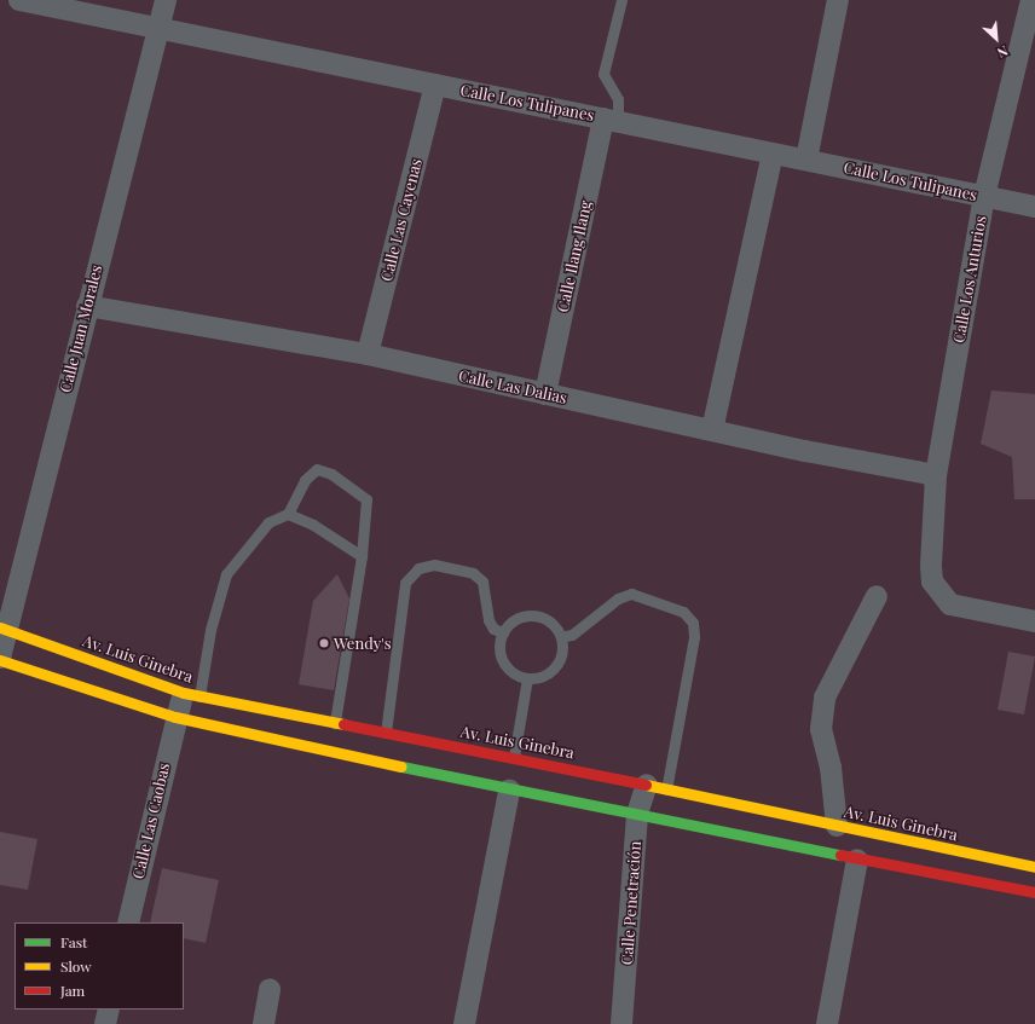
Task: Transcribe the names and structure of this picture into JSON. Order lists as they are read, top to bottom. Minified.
{"streets":{"street":["Calle Los Tulipanes","Calle Las Cayenas","Calle Ilang Ilang","Calle Los Anturios","Calle Juan Morales","Calle Las Dalias","Av. Luis Ginebra","Calle Las Caobas","Calle Penetración"]},"crossings":[["Calle Los Tulipanes","Calle Las Cayenas"],["Calle Los Tulipanes","Calle Ilang Ilang"],["Calle Los Tulipanes","Calle Los Anturios"],["Calle Los Tulipanes","Calle Juan Morales"],["Calle Las Cayenas","Calle Las Dalias"],["Calle Ilang Ilang","Calle Las Dalias"],["Calle Los Anturios","Calle Las Dalias"],["Calle Juan Morales","Calle Las Dalias"],["Calle Juan Morales","Av. Luis Ginebra"],["Av. Luis Ginebra","Calle Las Caobas"],["Av. Luis Ginebra","Calle Penetración"]],"places":["Wendy's"],"legend":["Fast","Slow","Jam"],"north":"bottom right"}
